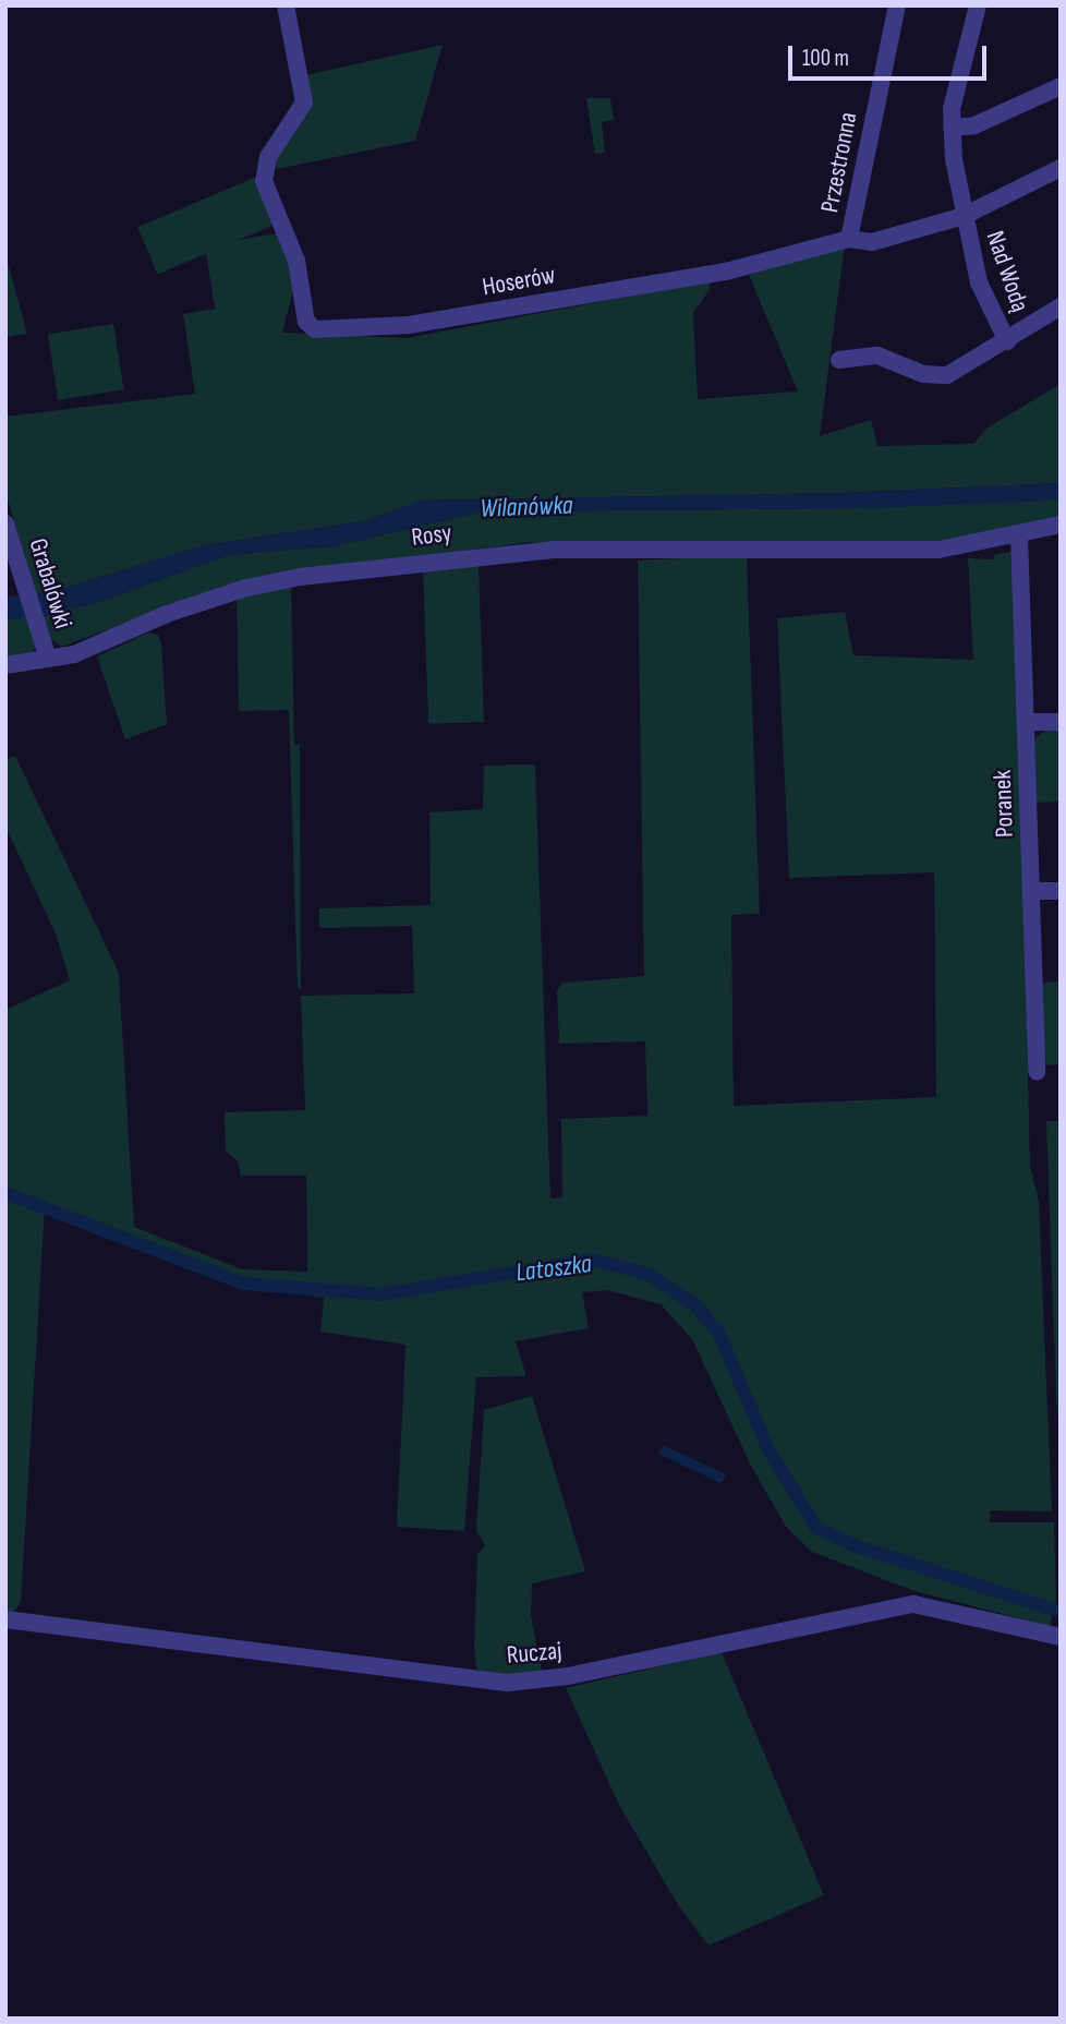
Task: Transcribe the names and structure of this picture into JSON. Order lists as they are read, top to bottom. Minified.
{"streets":{"street":["Przestronna","Nad Wodą","Hoserów","Rosy","Grabalówki","Poranek","Ruczaj"]},"crossings":[["Przestronna","Hoserów"],["Nad Wodą","Hoserów"],["Rosy","Grabalówki"],["Rosy","Poranek"]],"water":["Wilanówka","Latoszka"],"scale_bar":"100 m"}
